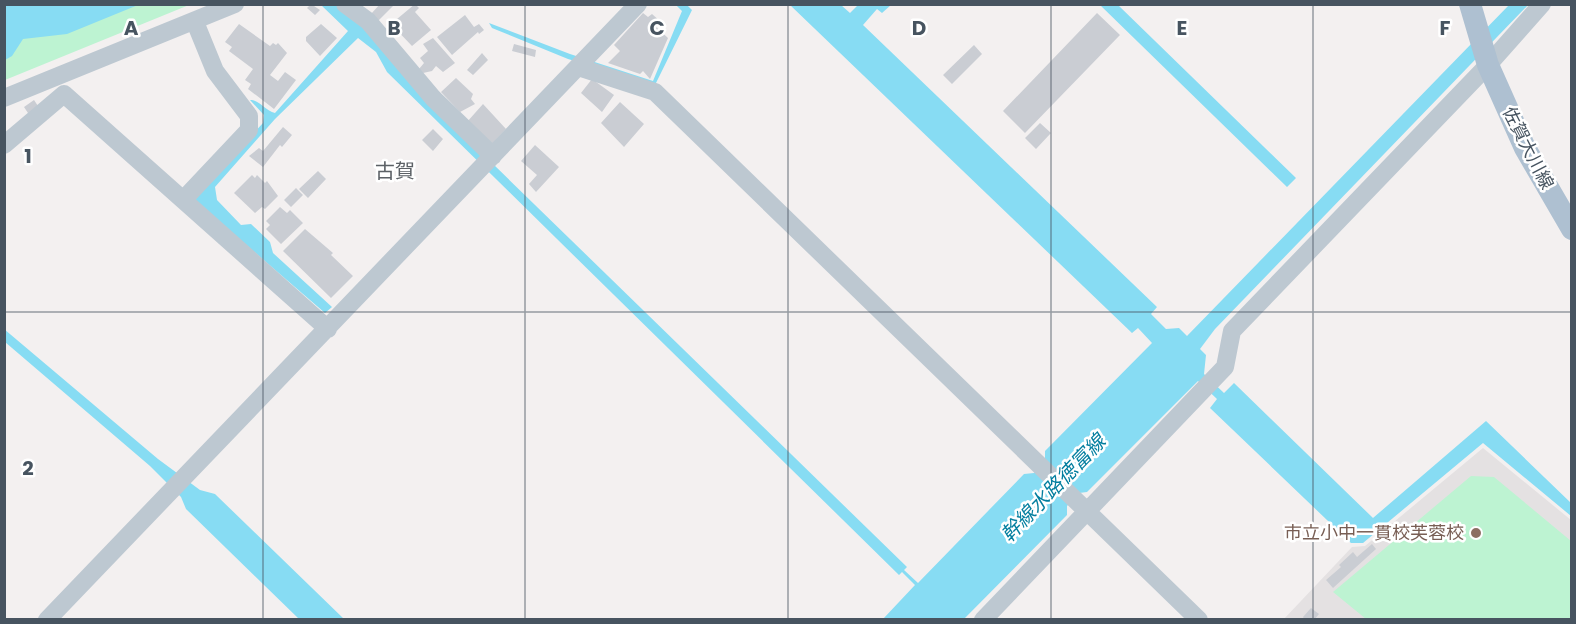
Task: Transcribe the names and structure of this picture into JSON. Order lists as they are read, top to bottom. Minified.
{"streets":{"main road":["佐賀大川線"]},"districts":["古賀"],"water":["幹線水路徳富線"],"places":["市立小中一貫校芙蓉校"],"grid":{"columns":["A","B","C","D","E","F"],"rows":["1","2"]}}
